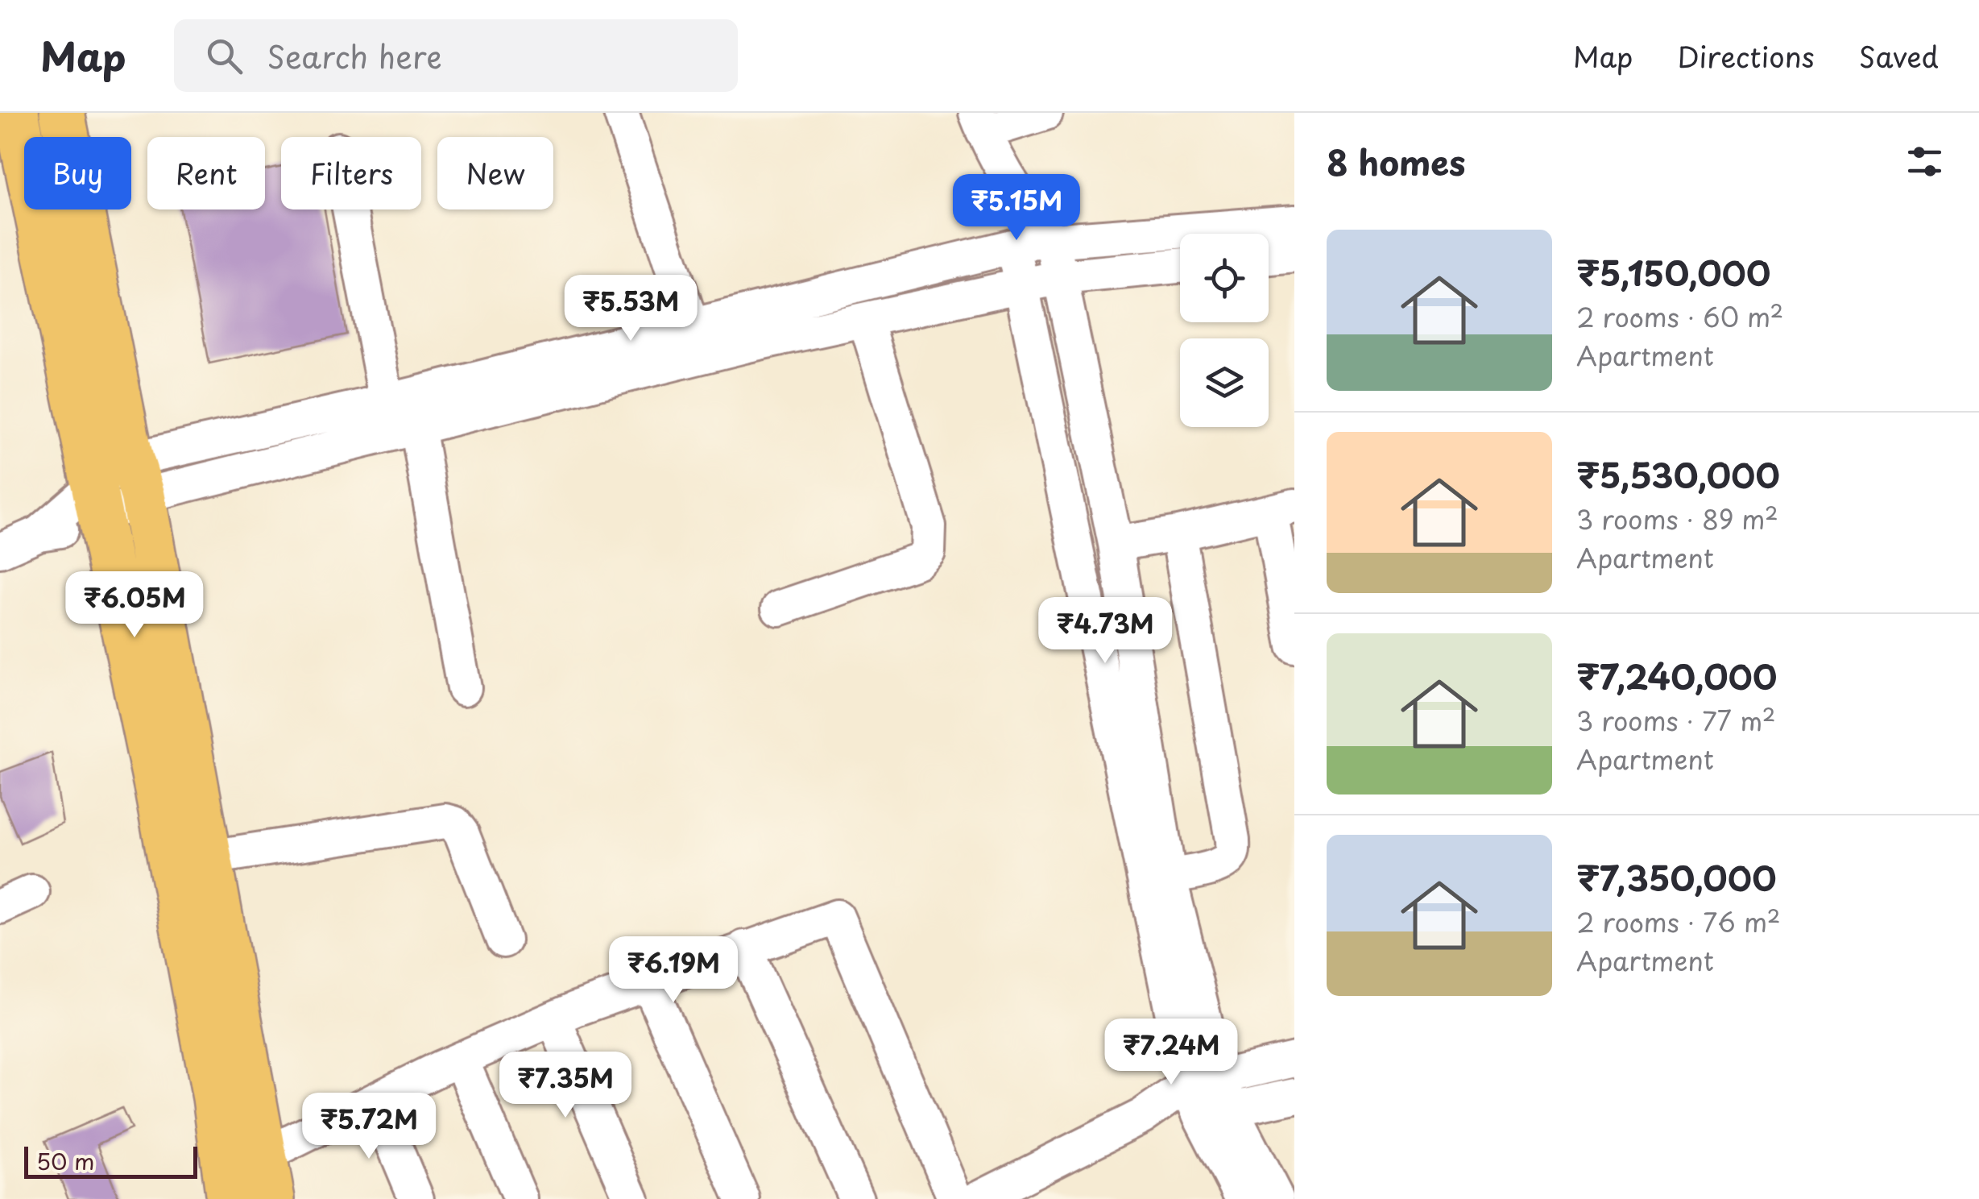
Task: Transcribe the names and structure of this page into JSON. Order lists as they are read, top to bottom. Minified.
{"scale_bar":"50 m","page":{"header":"Map","search":"Search here","nav":["Map","Directions","Saved"],"heading":"8 homes","chip":["Buy","Rent","Filters","New"],"price":["₹5.15M","₹5.53M","₹6.05M","₹4.73M","₹6.19M","₹7.24M","₹7.35M","₹5.72M"],"list":[{"name":"₹5,150,000","note":"2 rooms · 60 m² · Apartment"},{"name":"₹5,530,000","note":"3 rooms · 89 m² · Apartment"},{"name":"₹7,240,000","note":"3 rooms · 77 m² · Apartment"},{"name":"₹7,350,000","note":"2 rooms · 76 m² · Apartment"}],"scale":"50 m"}}
